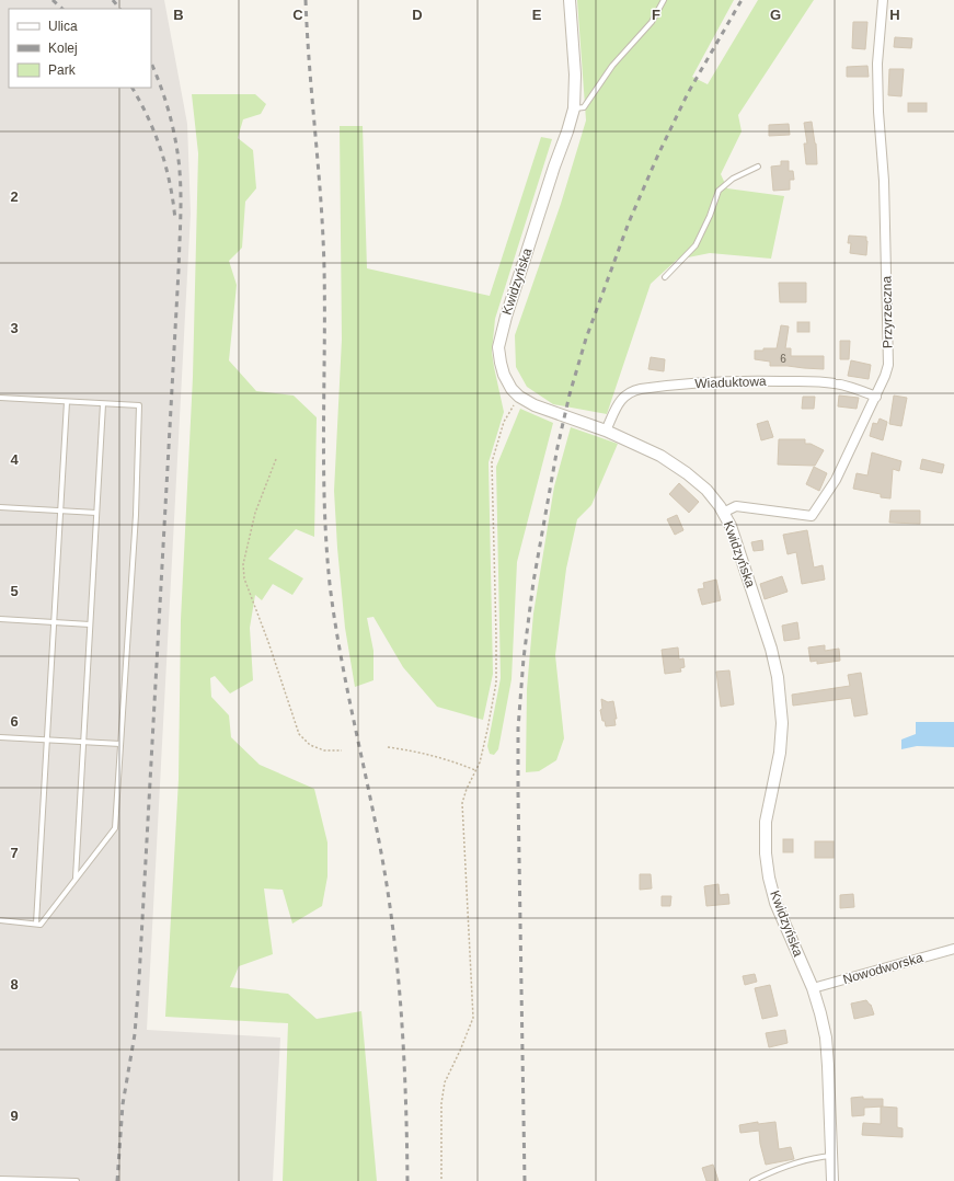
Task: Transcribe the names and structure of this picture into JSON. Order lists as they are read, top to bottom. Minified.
{"streets":{"street":["Kwidzyńska","Przyrzeczna","Wiaduktowa","Nowodworska"]},"crossings":[["Kwidzyńska","Przyrzeczna"],["Kwidzyńska","Wiaduktowa"],["Kwidzyńska","Nowodworska"],["Przyrzeczna","Wiaduktowa"]],"house_numbers":["6"],"legend":["Ulica","Kolej","Park"],"grid":{"columns":["B","C","D","E","F","G","H"],"rows":["2","3","4","5","6","7","8","9"]}}
